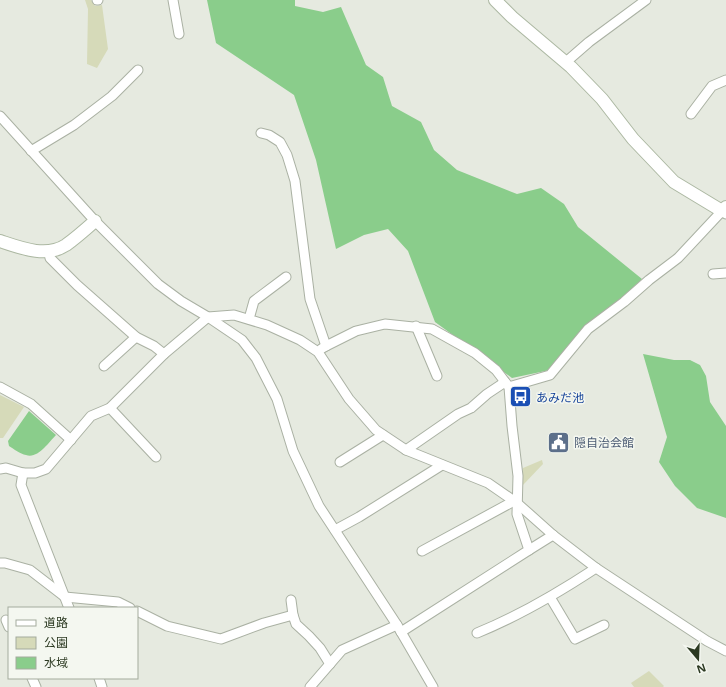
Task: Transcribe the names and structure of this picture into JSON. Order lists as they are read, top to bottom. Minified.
{"places":{"bus stop":["あみだ池"],"public building":["隠自治会館"]},"legend":["道路","公園","水域"],"north":"bottom"}
